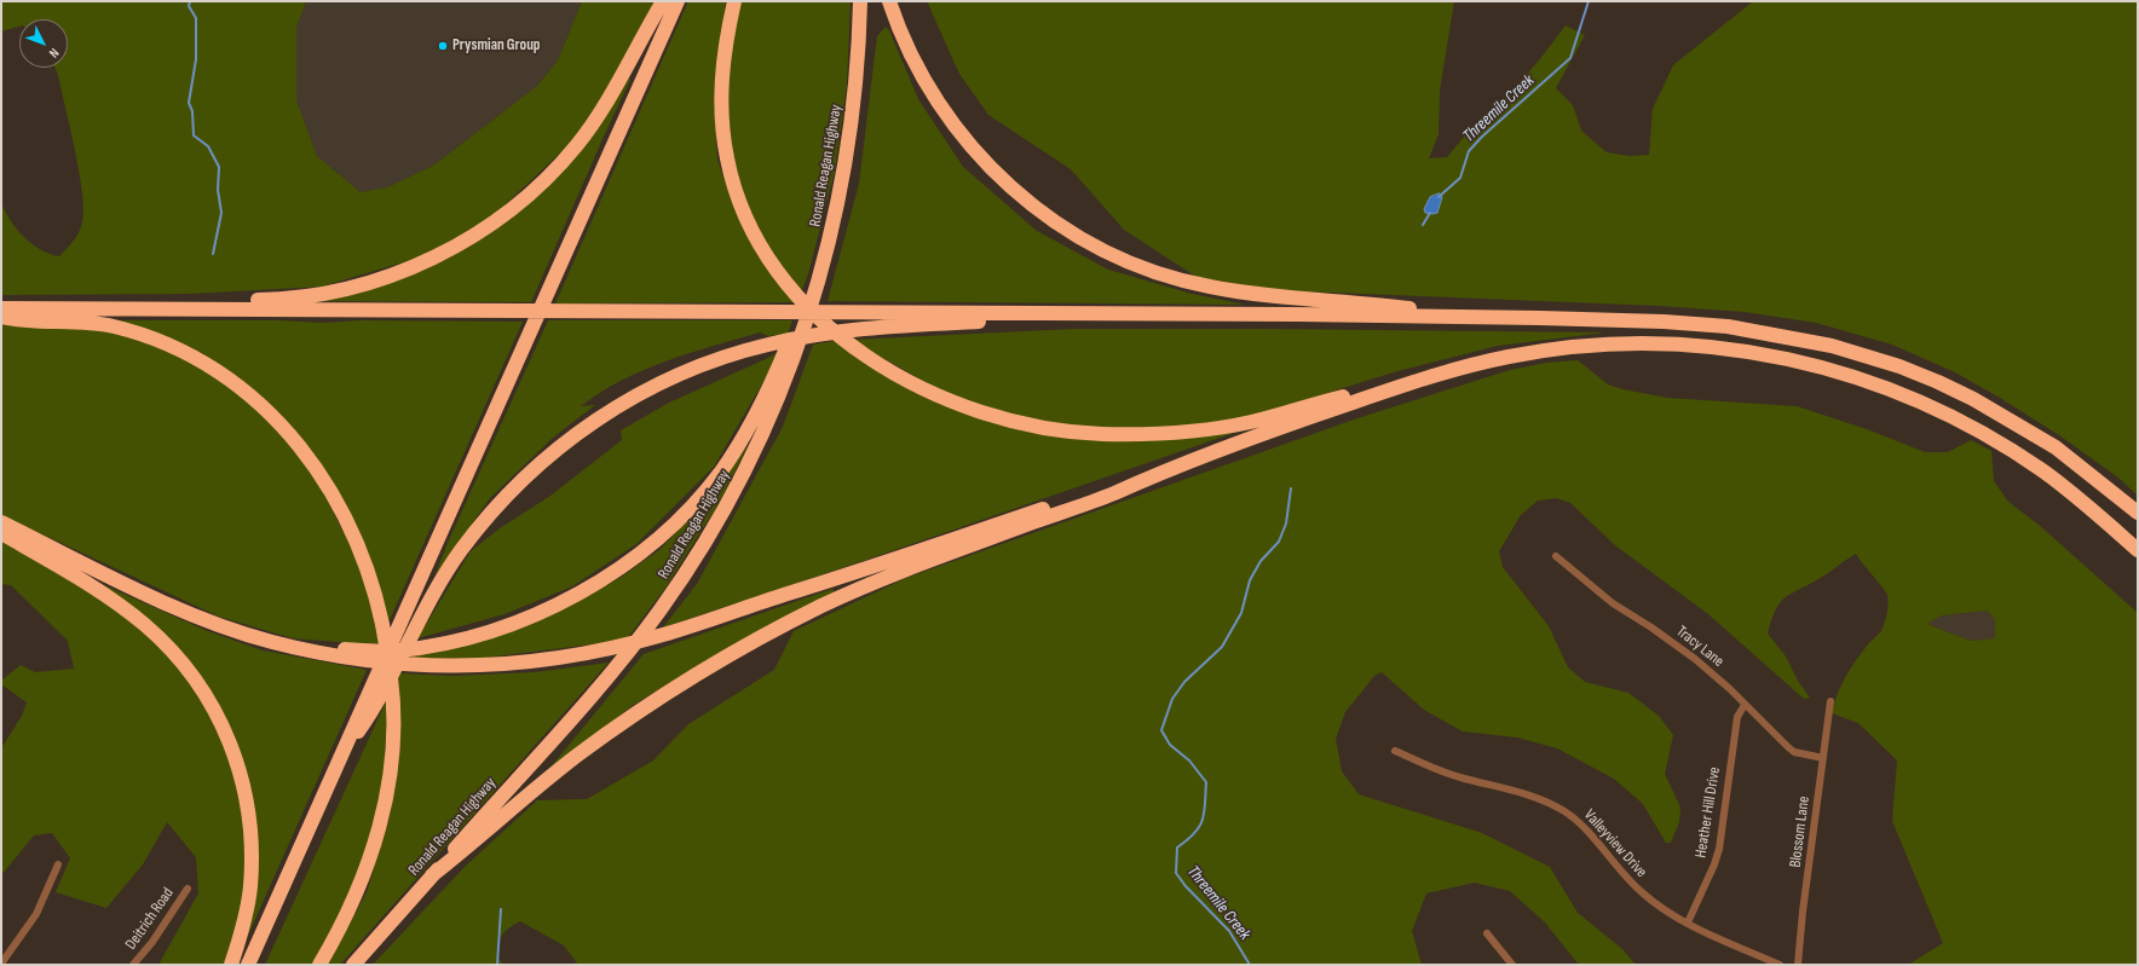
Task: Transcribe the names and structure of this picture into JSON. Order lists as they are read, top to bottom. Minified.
{"streets":{"highway":["Ronald Reagan Highway"],"street":["Tracy Lane","Heather Hill Drive","Blossom Lane","Valleyview Drive","Deitrich Road"]},"crossings":[["Tracy Lane","Heather Hill Drive"],["Tracy Lane","Blossom Lane"],["Heather Hill Drive","Valleyview Drive"]],"water":["Threemile Creek"],"places":["Prysmian Group"],"north":"bottom right"}
